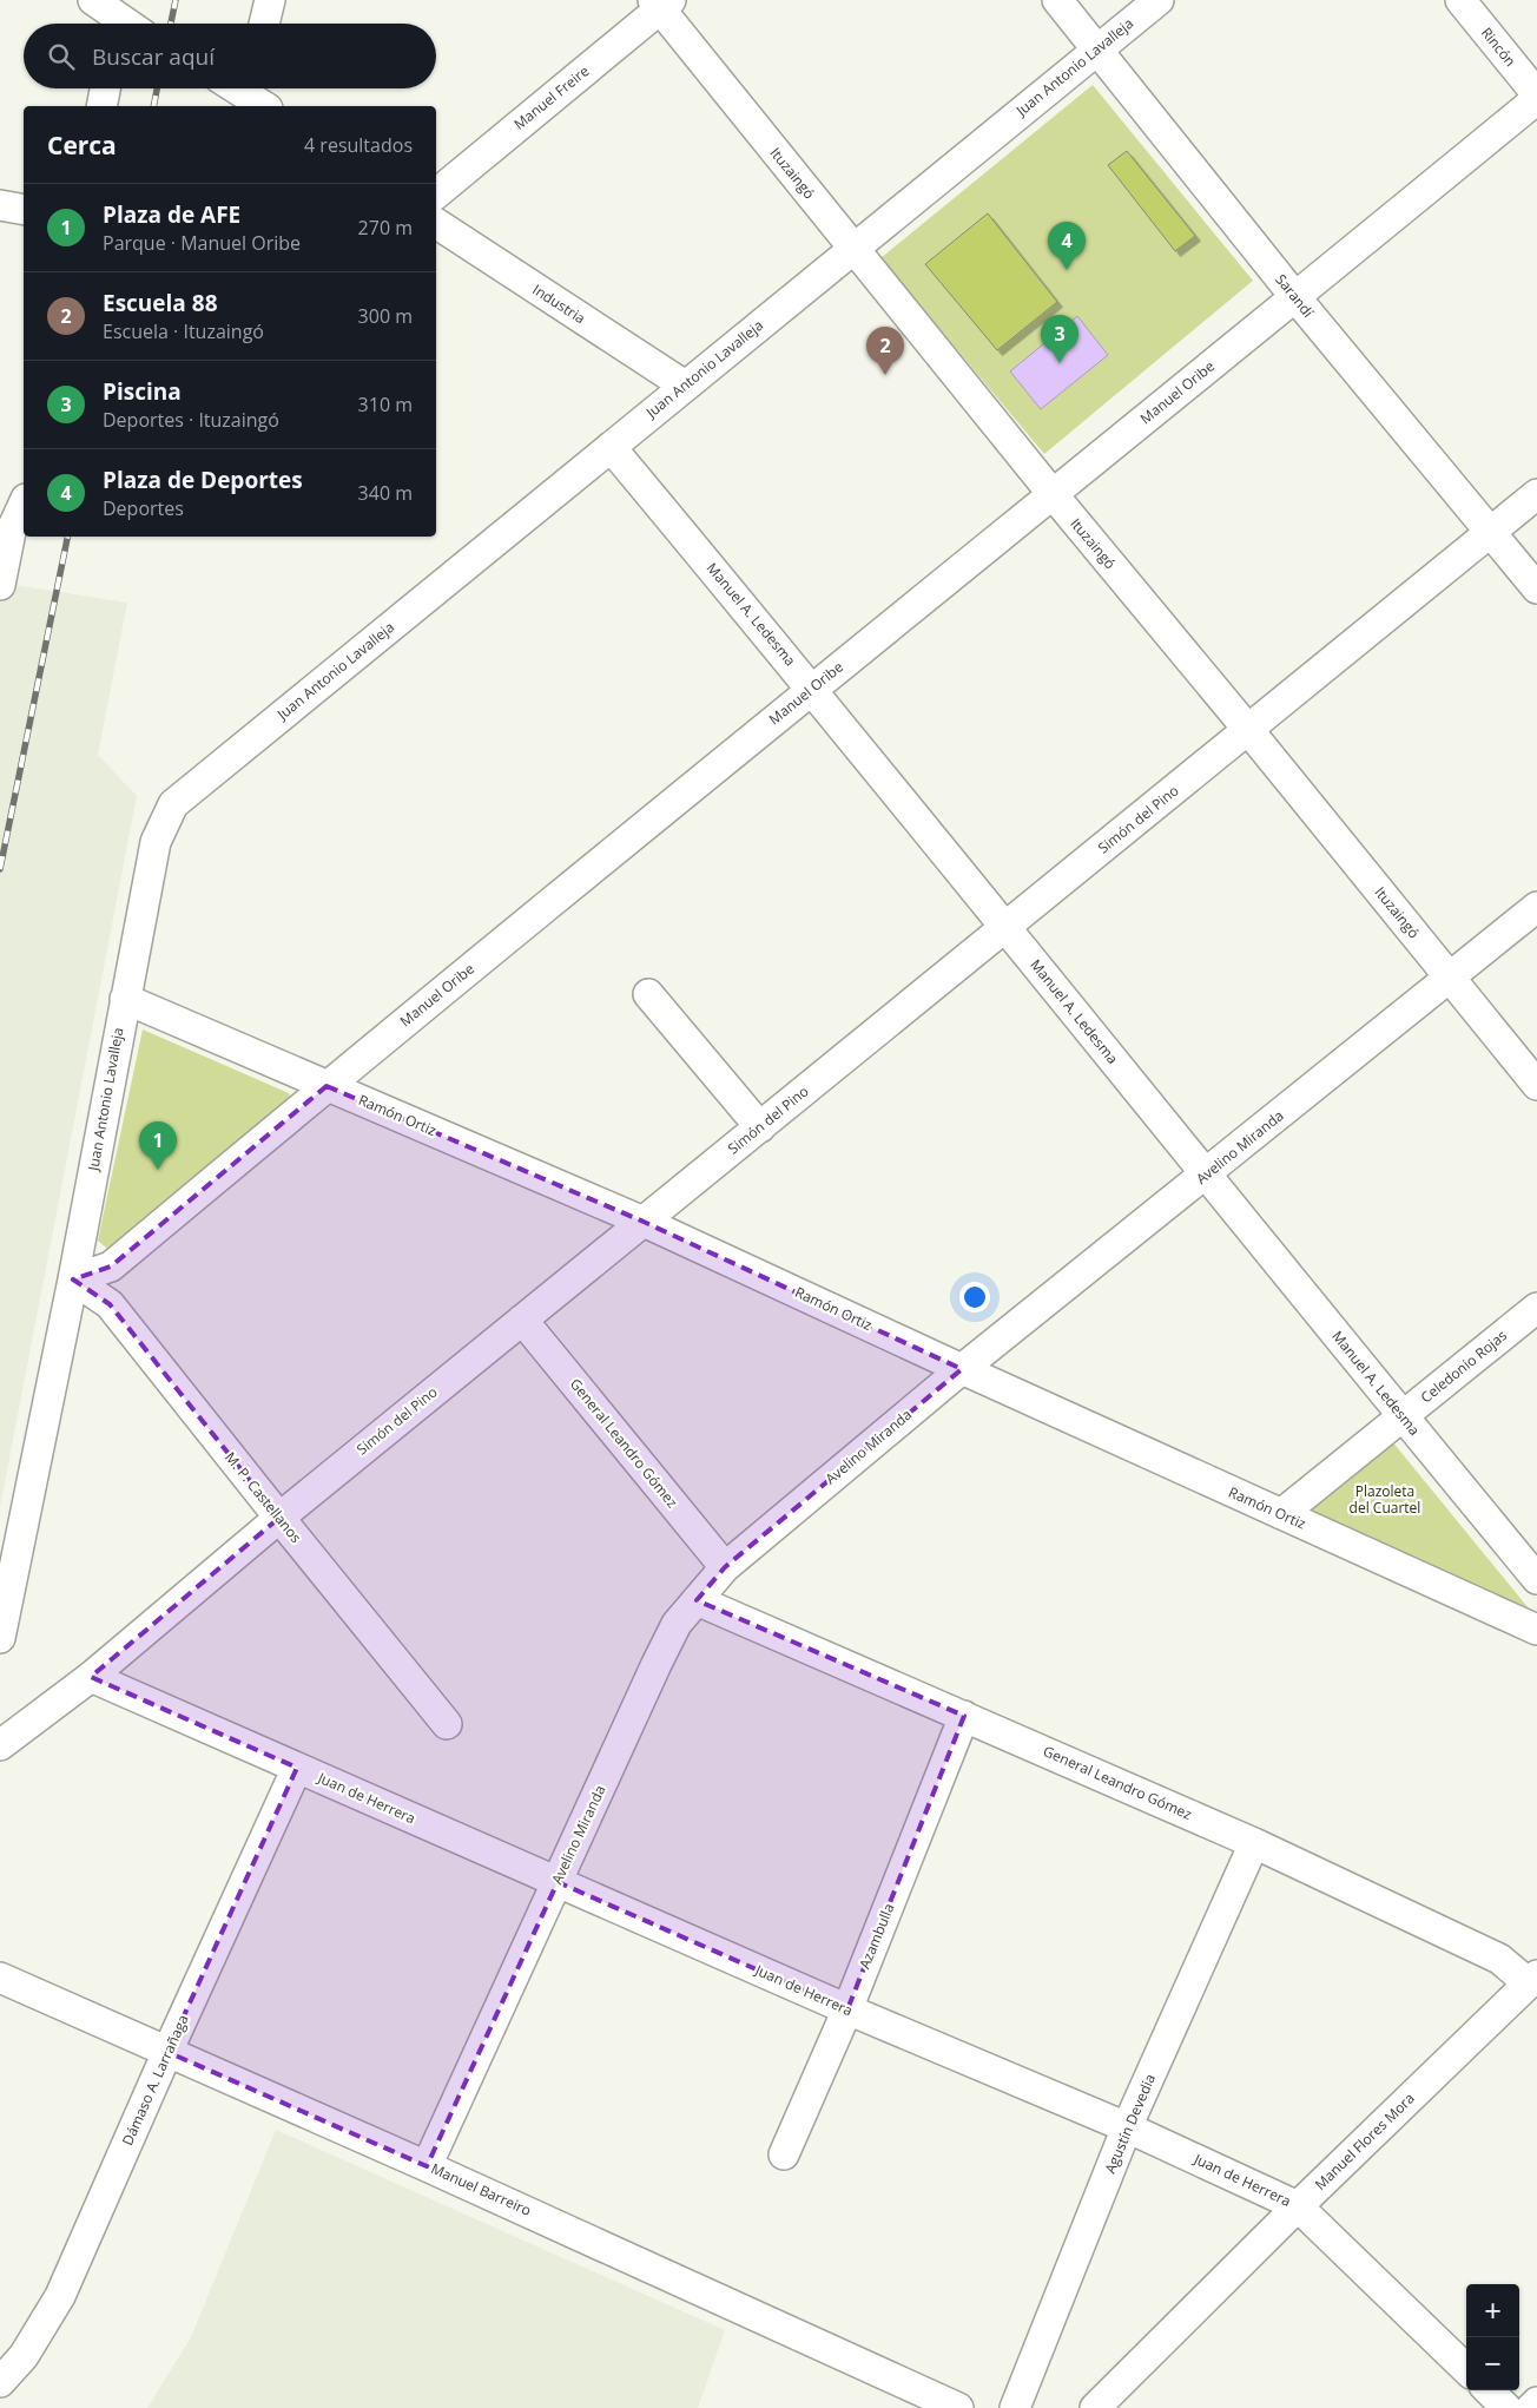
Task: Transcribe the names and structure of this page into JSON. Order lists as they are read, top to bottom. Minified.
{"streets":{"street":["Rincón","Juan Antonio Lavalleja","Manuel Freire","Ituzaingó","Sarandí","Industria","Manuel Oribe","Manuel A. Ledesma","Simón del Pino","Ramón Ortiz","Avelino Miranda","Celedonio Rojas","General Leandro Gómez","M. P. Castellanos","Juan de Herrera","Azambulla","Dámaso A. Larrañaga","Agustín Devedia","Manuel Flores Mora","Manuel Barreiro"]},"crossings":[["Juan Antonio Lavalleja","Ituzaingó"],["Juan Antonio Lavalleja","Sarandí"],["Juan Antonio Lavalleja","Industria"],["Juan Antonio Lavalleja","Manuel Oribe"],["Juan Antonio Lavalleja","Manuel A. Ledesma"],["Juan Antonio Lavalleja","Ramón Ortiz"],["Juan Antonio Lavalleja","M. P. Castellanos"],["Manuel Freire","Ituzaingó"],["Ituzaingó","Manuel Oribe"],["Ituzaingó","Simón del Pino"],["Ituzaingó","Avelino Miranda"],["Sarandí","Manuel Oribe"],["Sarandí","Simón del Pino"],["Manuel Oribe","Manuel A. Ledesma"],["Manuel Oribe","Ramón Ortiz"],["Manuel Oribe","M. P. Castellanos"],["Manuel A. Ledesma","Simón del Pino"],["Manuel A. Ledesma","Avelino Miranda"],["Manuel A. Ledesma","Celedonio Rojas"],["Simón del Pino","Ramón Ortiz"],["Simón del Pino","General Leandro Gómez"],["Simón del Pino","M. P. Castellanos"],["Simón del Pino","Juan de Herrera"],["Ramón Ortiz","Avelino Miranda"],["Ramón Ortiz","Celedonio Rojas"],["Avelino Miranda","General Leandro Gómez"],["Avelino Miranda","Juan de Herrera"],["Avelino Miranda","Manuel Barreiro"],["General Leandro Gómez","Azambulla"],["General Leandro Gómez","Agustín Devedia"],["General Leandro Gómez","Manuel Flores Mora"],["Juan de Herrera","Azambulla"],["Juan de Herrera","Dámaso A. Larrañaga"],["Juan de Herrera","Agustín Devedia"],["Juan de Herrera","Manuel Flores Mora"],["Dámaso A. Larrañaga","Manuel Barreiro"]],"parks":["Plazoleta del Cuartel"],"page":{"search":"Buscar aquí","heading":["Cerca","4 resultados"],"list":[{"mark":"1","name":"Plaza de AFE","note":"Parque · Manuel Oribe","value":"270 m"},{"mark":"2","name":"Escuela 88","note":"Escuela · Ituzaingó","value":"300 m"},{"mark":"3","name":"Piscina","note":"Deportes · Ituzaingó","value":"310 m"},{"mark":"4","name":"Plaza de Deportes","note":"Deportes","value":"340 m"}],"pins":["4","3","2","1"],"map_buttons":["+","−"]}}
